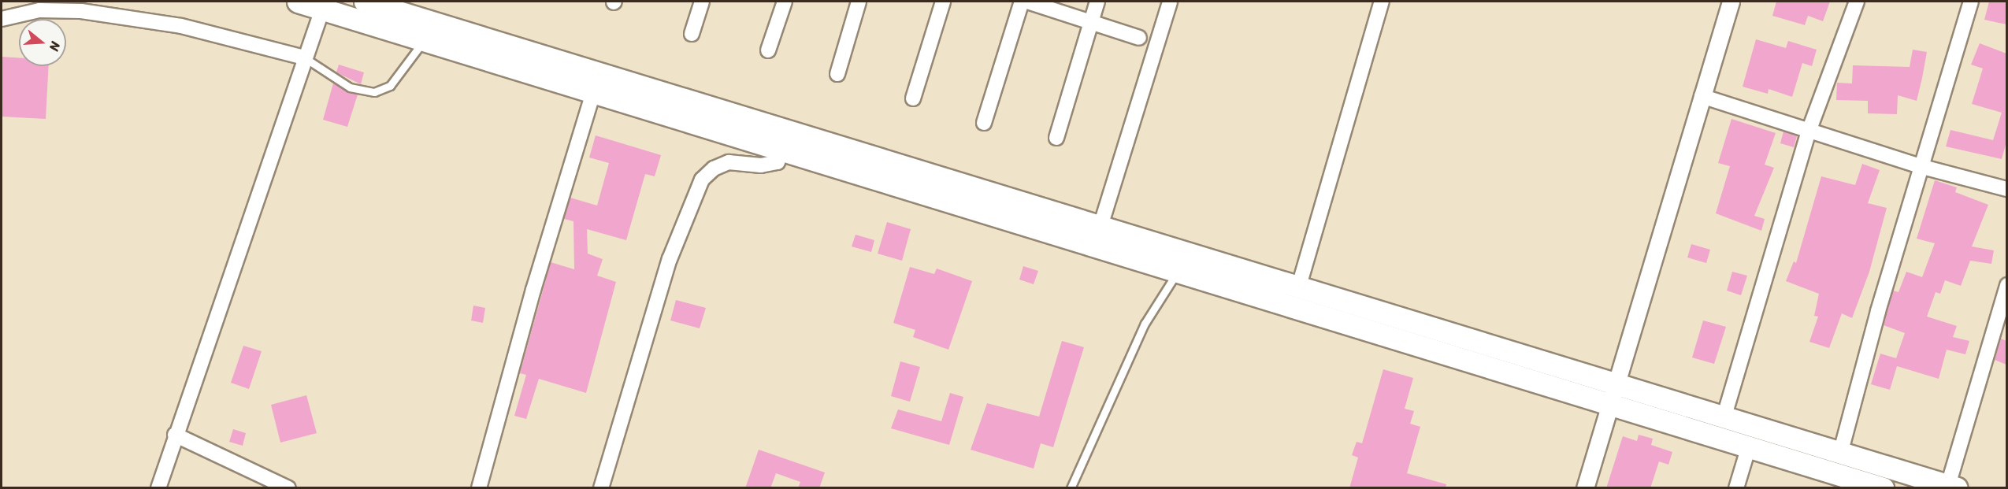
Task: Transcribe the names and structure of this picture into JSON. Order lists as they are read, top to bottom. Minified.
{"north":"right"}
